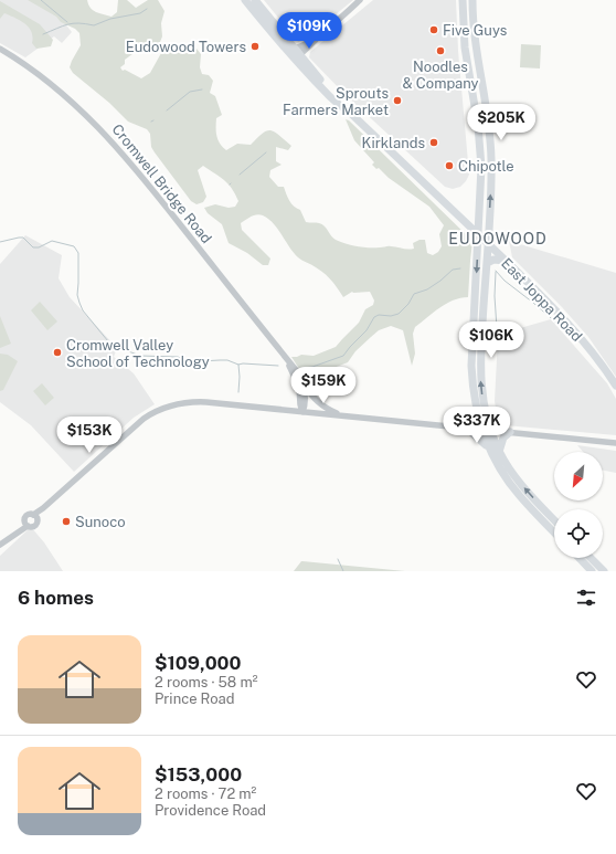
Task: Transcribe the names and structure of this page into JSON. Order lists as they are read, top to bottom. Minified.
{"streets":{"main road":["East Joppa Road"],"street":["Cromwell Bridge Road"]},"districts":["EUDOWOOD"],"places":["Five Guys","Eudowood Towers","Noodles & Company","Sprouts Farmers Market","Kirklands","Chipotle","Cromwell Valley School of Technology","Sunoco"],"north":"bottom left","page":{"price":["$109K","$205K","$106K","$159K","$337K","$153K"],"heading":"6 homes","list":[{"name":"$109,000","note":"2 rooms · 58 m² · Prince Road"},{"name":"$153,000","note":"2 rooms · 72 m² · Providence Road"}]}}
